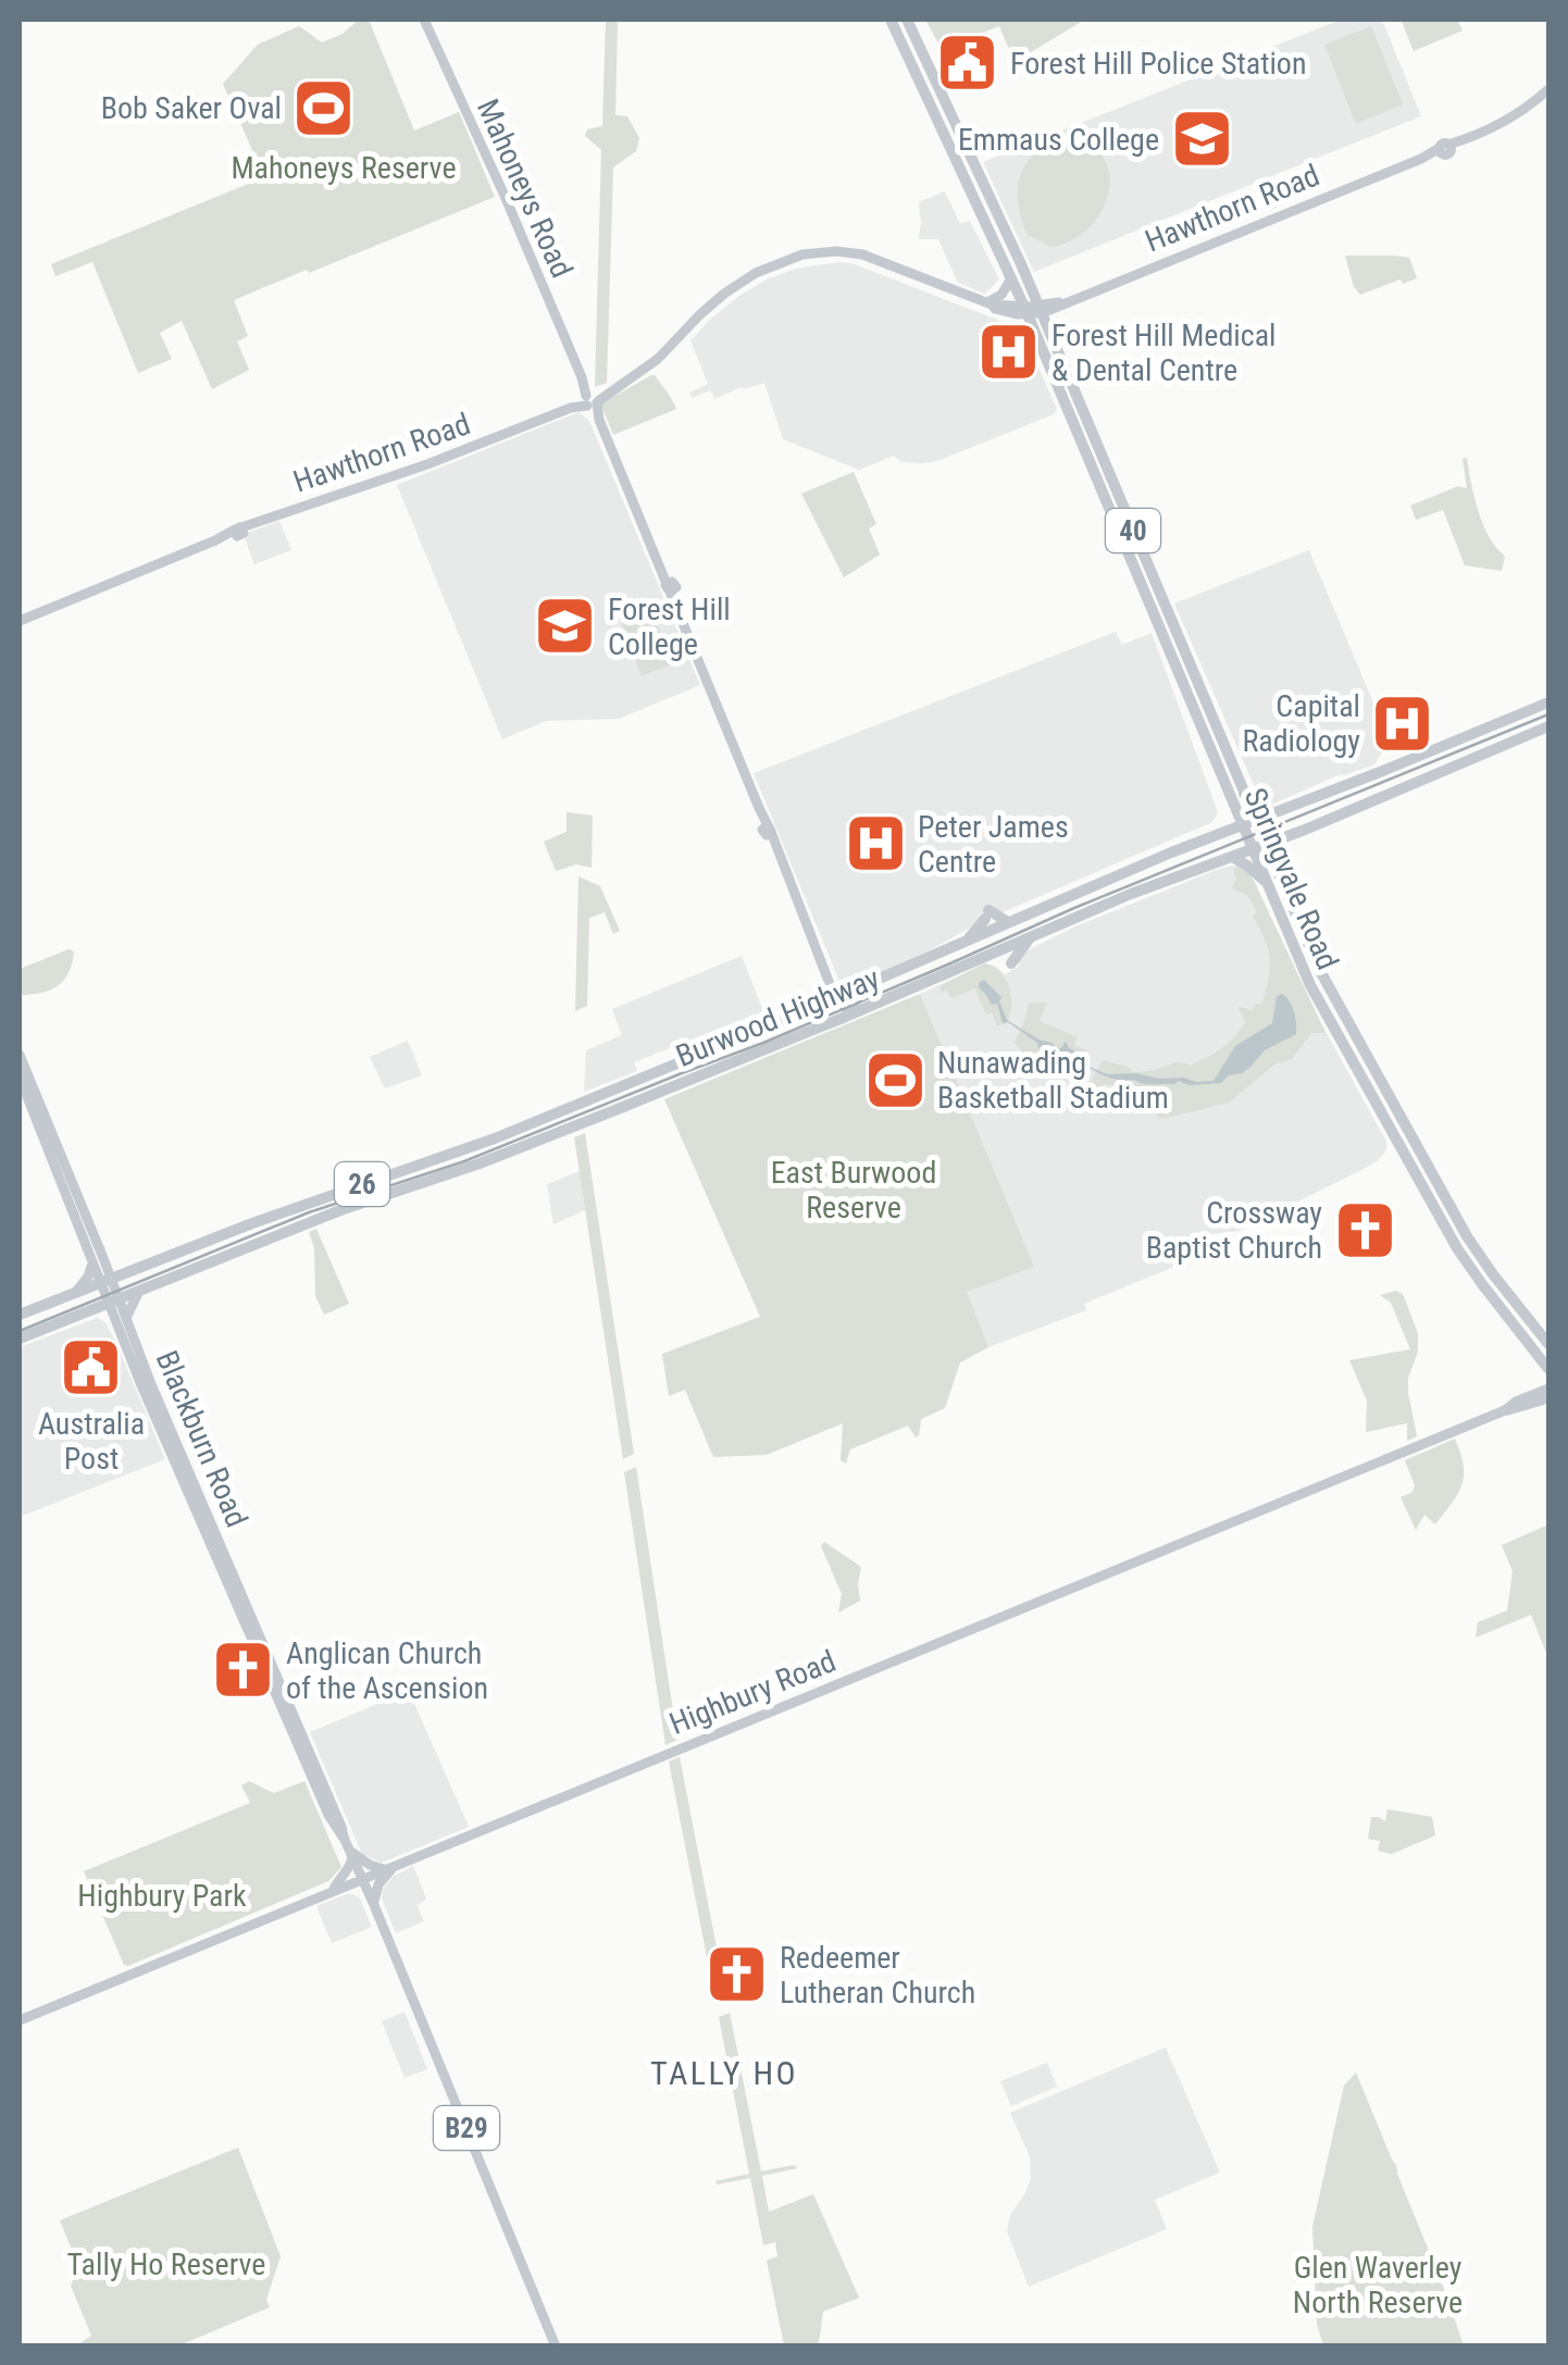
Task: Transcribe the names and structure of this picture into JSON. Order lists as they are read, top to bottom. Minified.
{"streets":{"highway":["40","Springvale Road","Burwood Highway","26"],"main road":["Mahoneys Road","Hawthorn Road","Blackburn Road","Highbury Road","B29"]},"crossings":[["Mahoneys Road","Hawthorn Road"],["Mahoneys Road","Burwood Highway"],["Hawthorn Road","Springvale Road"],["Springvale Road","Burwood Highway"],["Burwood Highway","Blackburn Road"],["Blackburn Road","Highbury Road"]],"districts":["TALLY HO"],"parks":["Mahoneys Reserve","East Burwood Reserve","Highbury Park","Tally Ho Reserve","Glen Waverley North Reserve"],"places":{"public building":["Forest Hill Police Station","Australia Post"],"sports":["Bob Saker Oval","Nunawading Basketball Stadium"],"school or university":["Emmaus College","Forest Hill College"],"hospital":["Forest Hill Medical & Dental Centre","Capital Radiology","Peter James Centre"],"church":["Crossway Baptist Church","Anglican Church of the Ascension","Redeemer Lutheran Church"]}}
